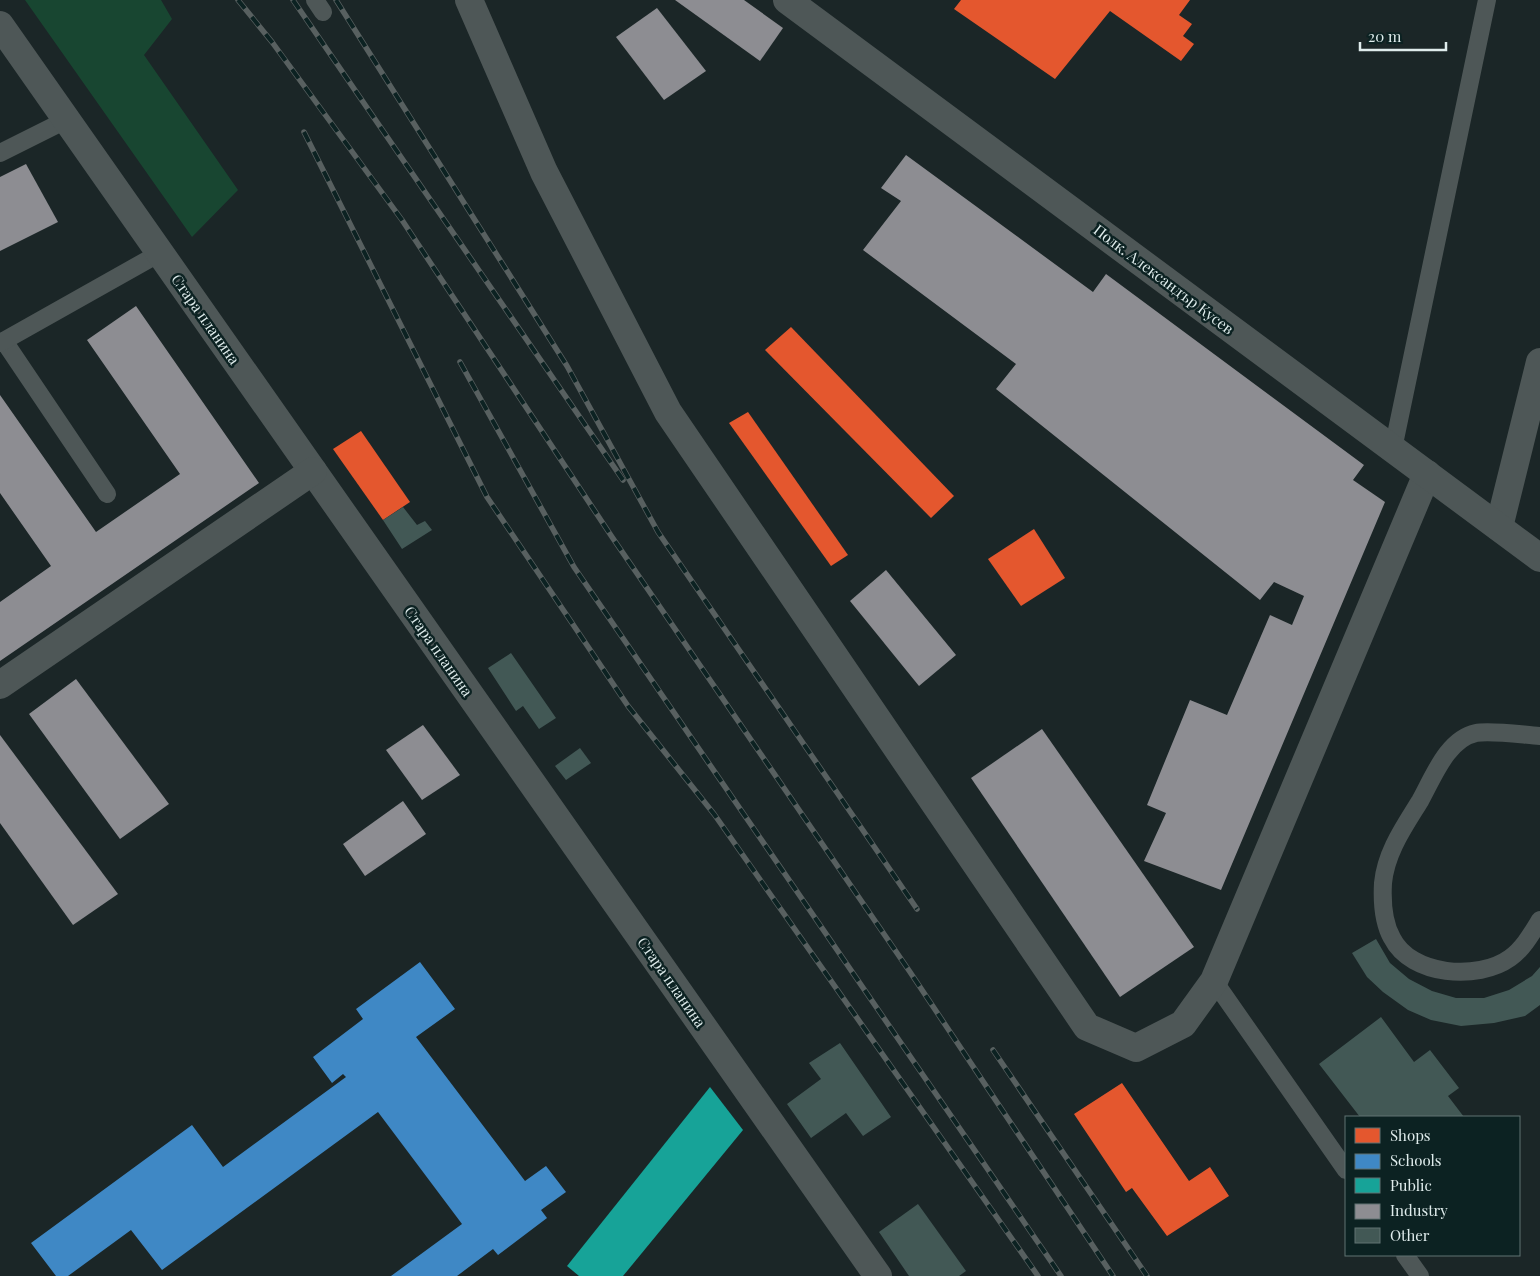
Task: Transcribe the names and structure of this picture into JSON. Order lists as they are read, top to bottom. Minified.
{"streets":{"street":["Полк. Александър Кусев","Стара планина"]},"legend":["Shops","Schools","Public","Industry","Other"],"scale_bar":"20 m"}
